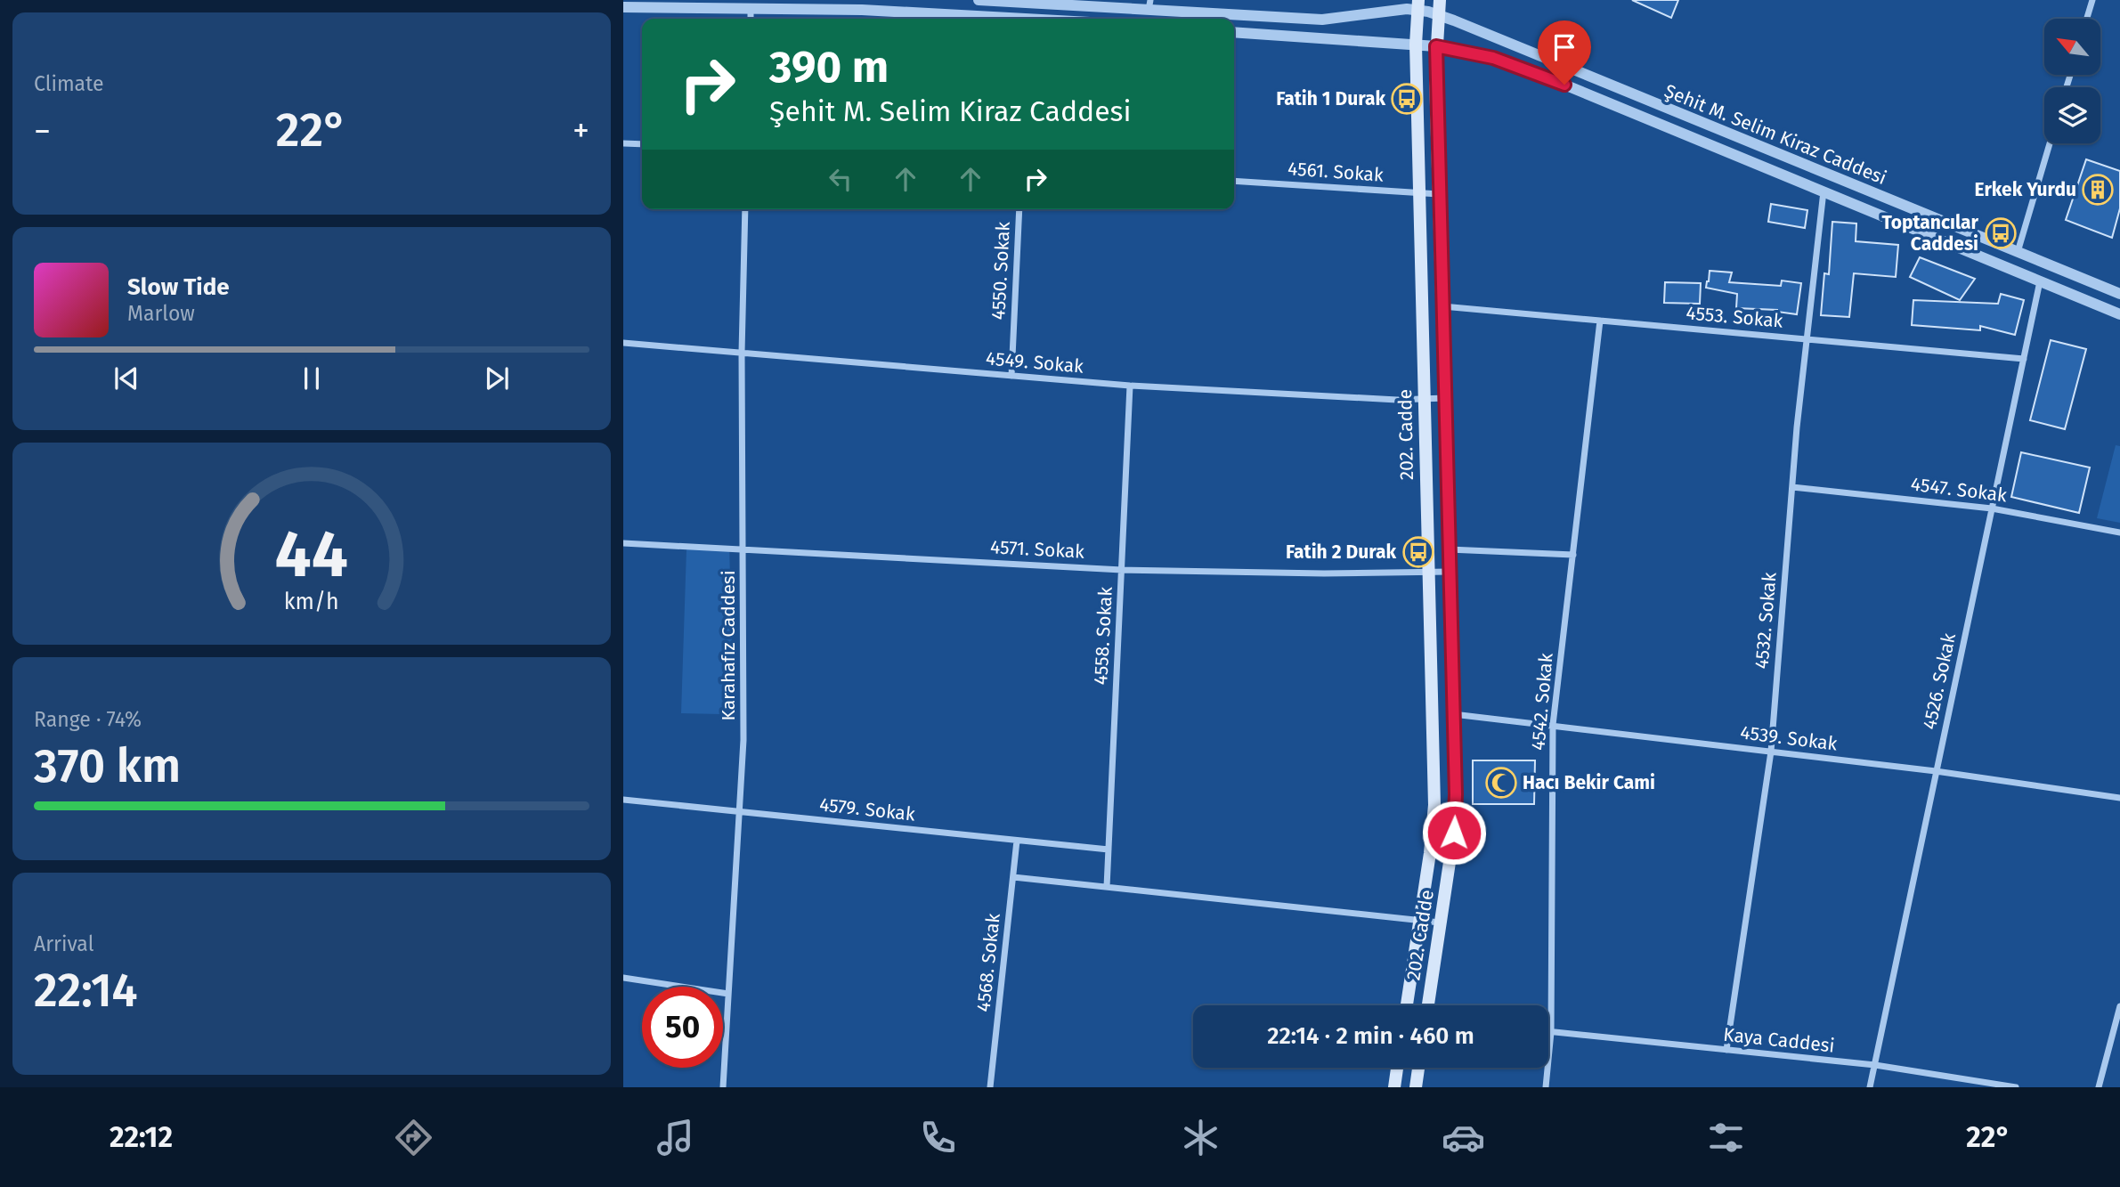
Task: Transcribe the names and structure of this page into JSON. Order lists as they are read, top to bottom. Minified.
{"streets":{"main road":["202. Cadde"],"street":["Şehit M. Selim Kiraz Caddesi","4561. Sokak","4550. Sokak","4553. Sokak","4549. Sokak","4547. Sokak","4571. Sokak","4532. Sokak","4558. Sokak","Karahafız Caddesi","4526. Sokak","4542. Sokak","4539. Sokak","4579. Sokak","4568. Sokak","Kaya Caddesi"]},"crossings":[["Şehit M. Selim Kiraz Caddesi","202. Cadde"],["Şehit M. Selim Kiraz Caddesi","4532. Sokak"],["Şehit M. Selim Kiraz Caddesi","4526. Sokak"],["4561. Sokak","202. Cadde"],["4550. Sokak","4549. Sokak"],["4553. Sokak","202. Cadde"],["4553. Sokak","4532. Sokak"],["4553. Sokak","4526. Sokak"],["4553. Sokak","4542. Sokak"],["4549. Sokak","202. Cadde"],["4549. Sokak","4558. Sokak"],["4549. Sokak","Karahafız Caddesi"],["202. Cadde","4571. Sokak"],["202. Cadde","4539. Sokak"],["4547. Sokak","4532. Sokak"],["4547. Sokak","4526. Sokak"],["4571. Sokak","4558. Sokak"],["4571. Sokak","Karahafız Caddesi"],["4532. Sokak","4539. Sokak"],["4532. Sokak","Kaya Caddesi"],["4558. Sokak","4579. Sokak"],["Karahafız Caddesi","4579. Sokak"],["4526. Sokak","4539. Sokak"],["4526. Sokak","Kaya Caddesi"],["4542. Sokak","4539. Sokak"],["4542. Sokak","Kaya Caddesi"],["4579. Sokak","4568. Sokak"]],"places":{"bus stop":["Fatih 1 Durak","Toptancılar Caddesi","Fatih 2 Durak"],"building":["Erkek Yurdu"],"mosque":["Hacı Bekir Cami"]},"north":"top left","page":{"tile":["Climate",["Range · 74%","370 km"],["Arrival","22:14"]],"turn":["390 m","Şehit M. Selim Kiraz Caddesi"],"heat":["−","22°","+"],"song":["Slow Tide","Marlow"],"limit":"50","trip":"22:14 · 2 min · 460 m","tabs":["22:12","22°"],"gauge":["44","km/h"]}}
